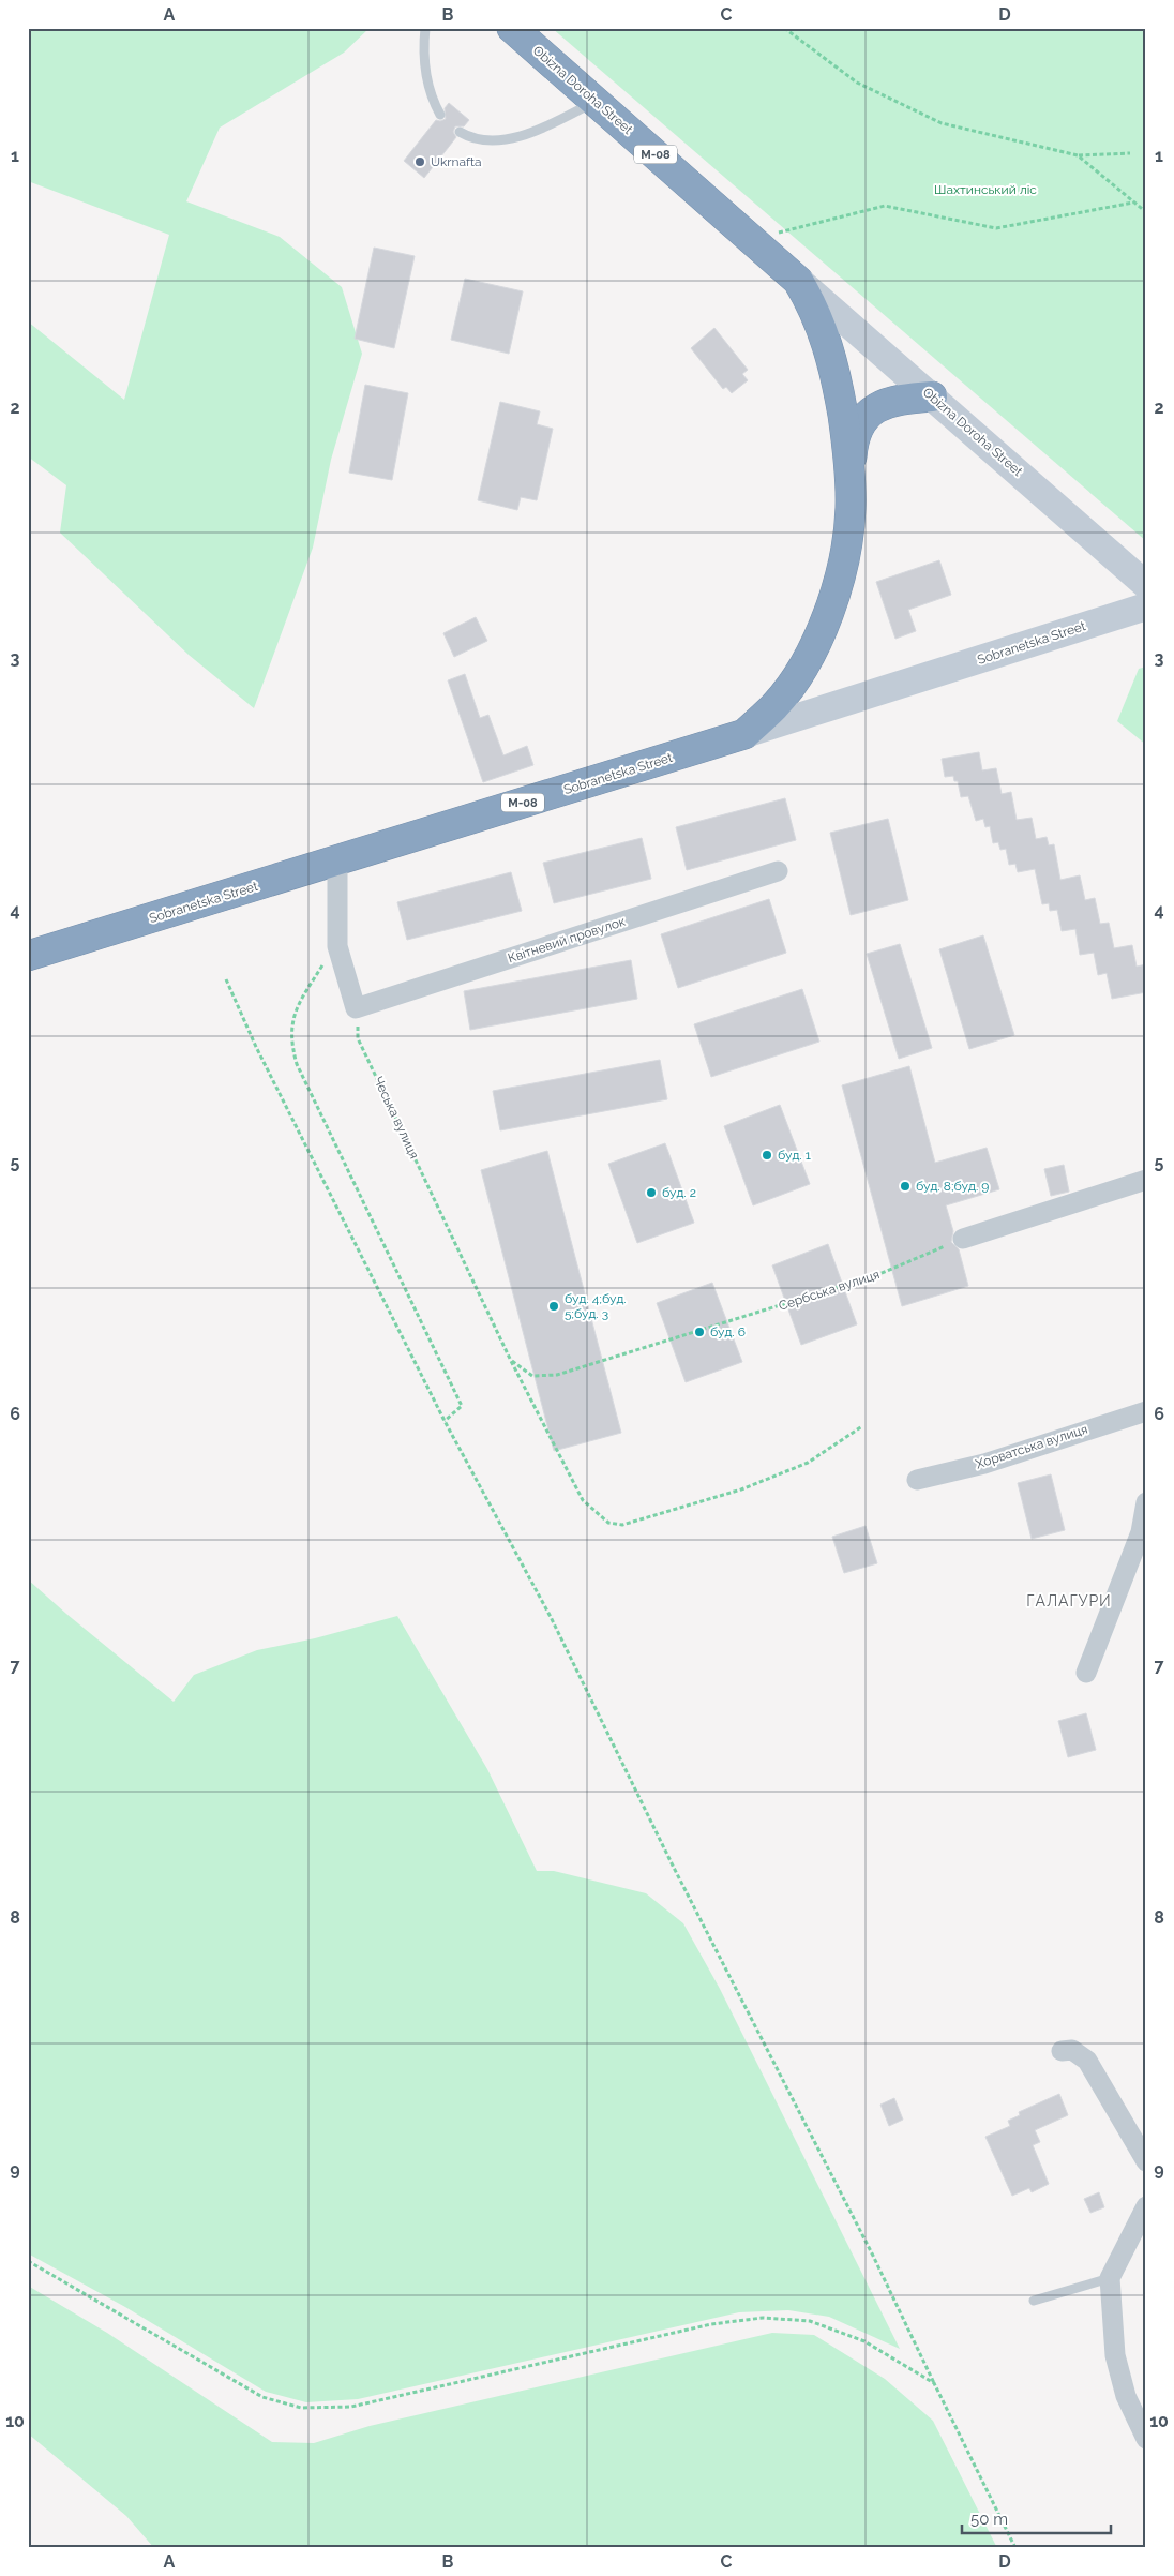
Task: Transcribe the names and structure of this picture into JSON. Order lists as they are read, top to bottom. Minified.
{"streets":{"highway":["Obizna Doroha Street","М-08","Sobranetska Street"],"street":["Квітневий провулок","Хорватська вулиця"],"path":["Чеська вулиця","Сербська вулиця"]},"crossings":[["Obizna Doroha Street","Sobranetska Street"],["Квітневий провулок","Чеська вулиця"],["Чеська вулиця","Сербська вулиця"]],"districts":["ГАЛАГУРИ"],"parks":["Шахтинський ліс"],"places":["Ukrnafta","буд. 1","буд. 8;буд. 9","буд. 2","буд. 4;буд. 5;буд. 3","буд. 6"],"scale_bar":"50 m","grid":{"columns":["A","B","C","D"],"rows":["1","2","3","4","5","6","7","8","9","10"]}}
